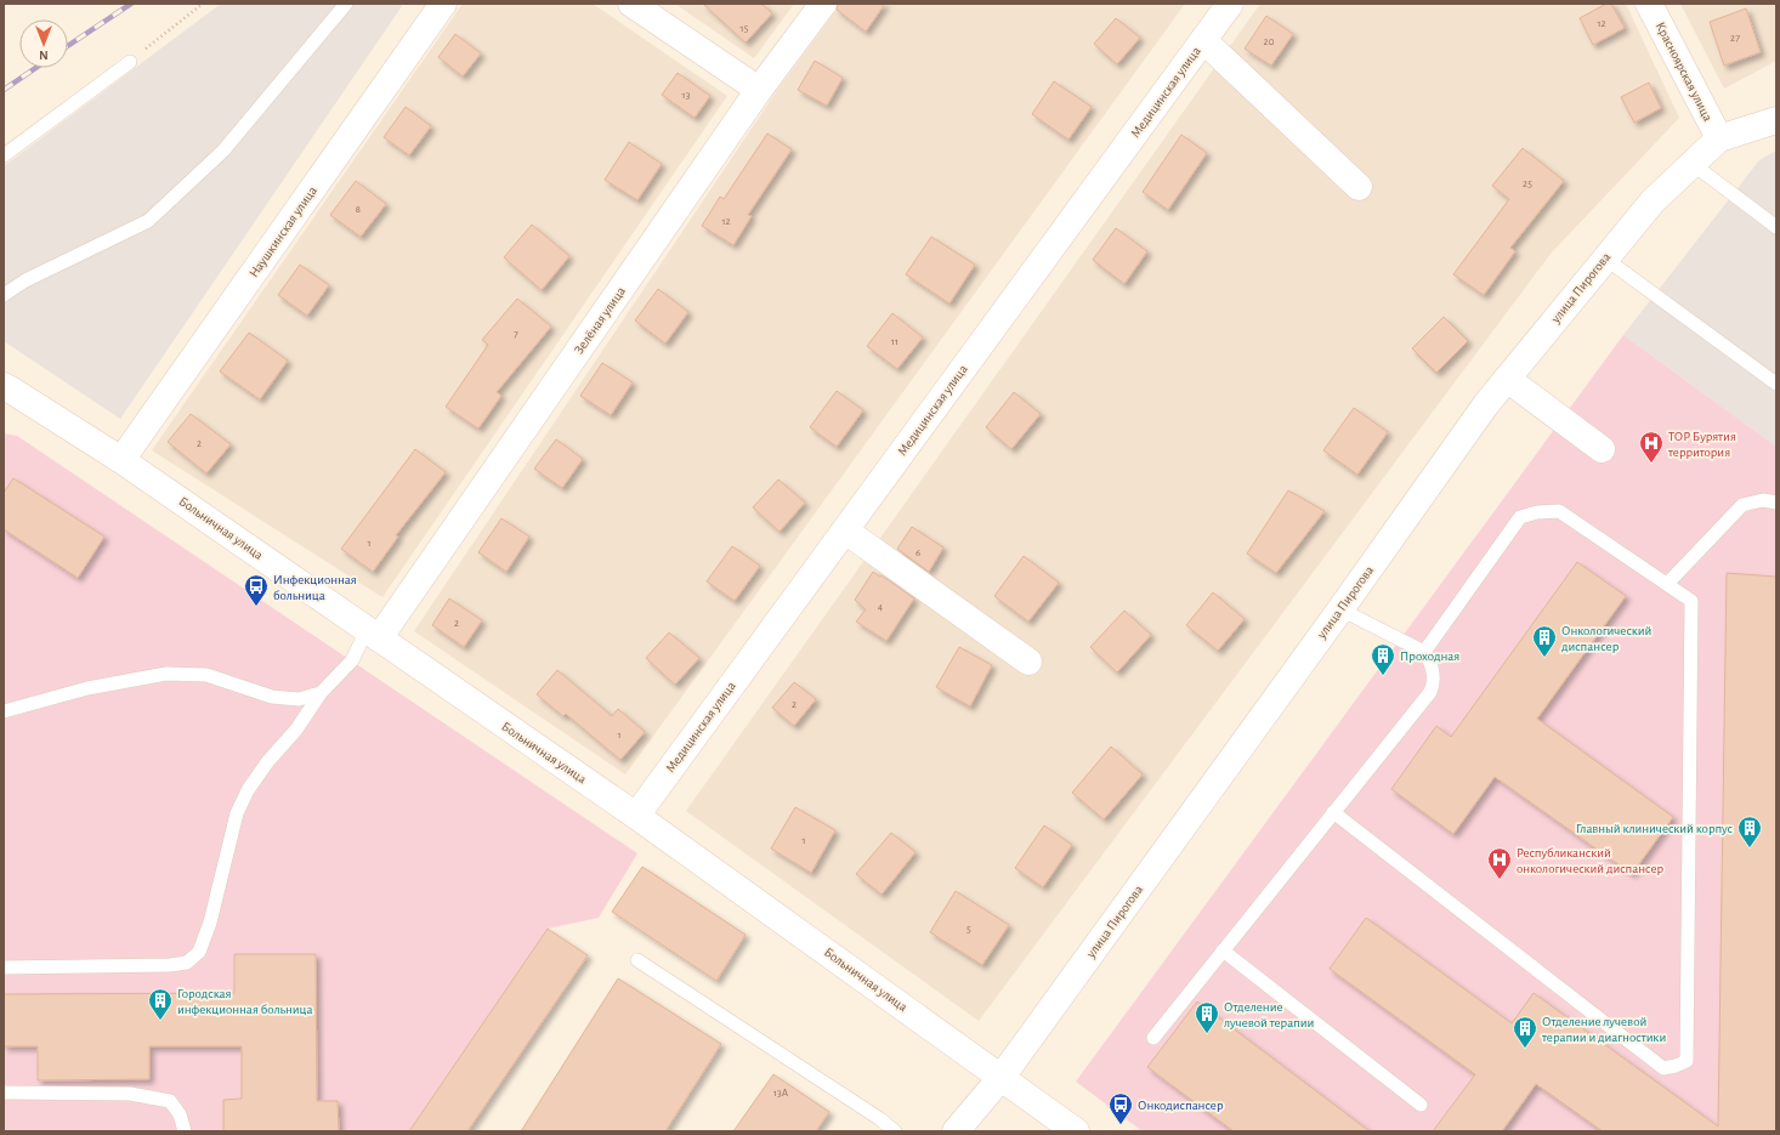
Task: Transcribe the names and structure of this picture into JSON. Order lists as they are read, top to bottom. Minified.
{"streets":{"street":["Красноярская улица","Медицинская улица","Наушкинская улица","улица Пирогова","Зелёная улица","Больничная улица"]},"crossings":[["Красноярская улица","улица Пирогова"],["Медицинская улица","Больничная улица"],["Наушкинская улица","Больничная улица"],["улица Пирогова","Больничная улица"],["Зелёная улица","Больничная улица"]],"places":{"hospital":["ТОР Бурятия территория","Республиканский онкологический диспансер"],"bus stop":["Инфекционная больница","Онкодиспансер"],"building":["Онкологический диспансер","Проходная","Главный клинический корпус","Городская инфекционная больница","Отделение лучевой терапии","Отделение лучевой терапии и диагностики"]},"house_numbers":["12","15","27","20","13","25","8","12","7","11","2","1","6","4","2","2","1","1","5","13А"],"north":"bottom"}
